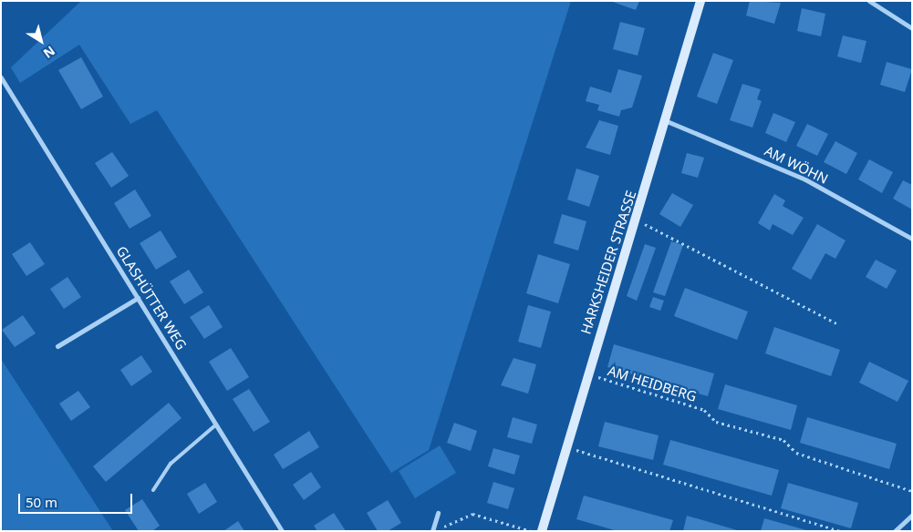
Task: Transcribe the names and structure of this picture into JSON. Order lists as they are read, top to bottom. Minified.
{"streets":{"street":["AM WÖHN","HARKSHEIDER STRASSE","GLASHÜTTER WEG"],"path":["AM HEIDBERG"]},"crossings":[["AM WÖHN","HARKSHEIDER STRASSE"],["HARKSHEIDER STRASSE","AM HEIDBERG"]],"scale_bar":"50 m","north":"bottom right"}
